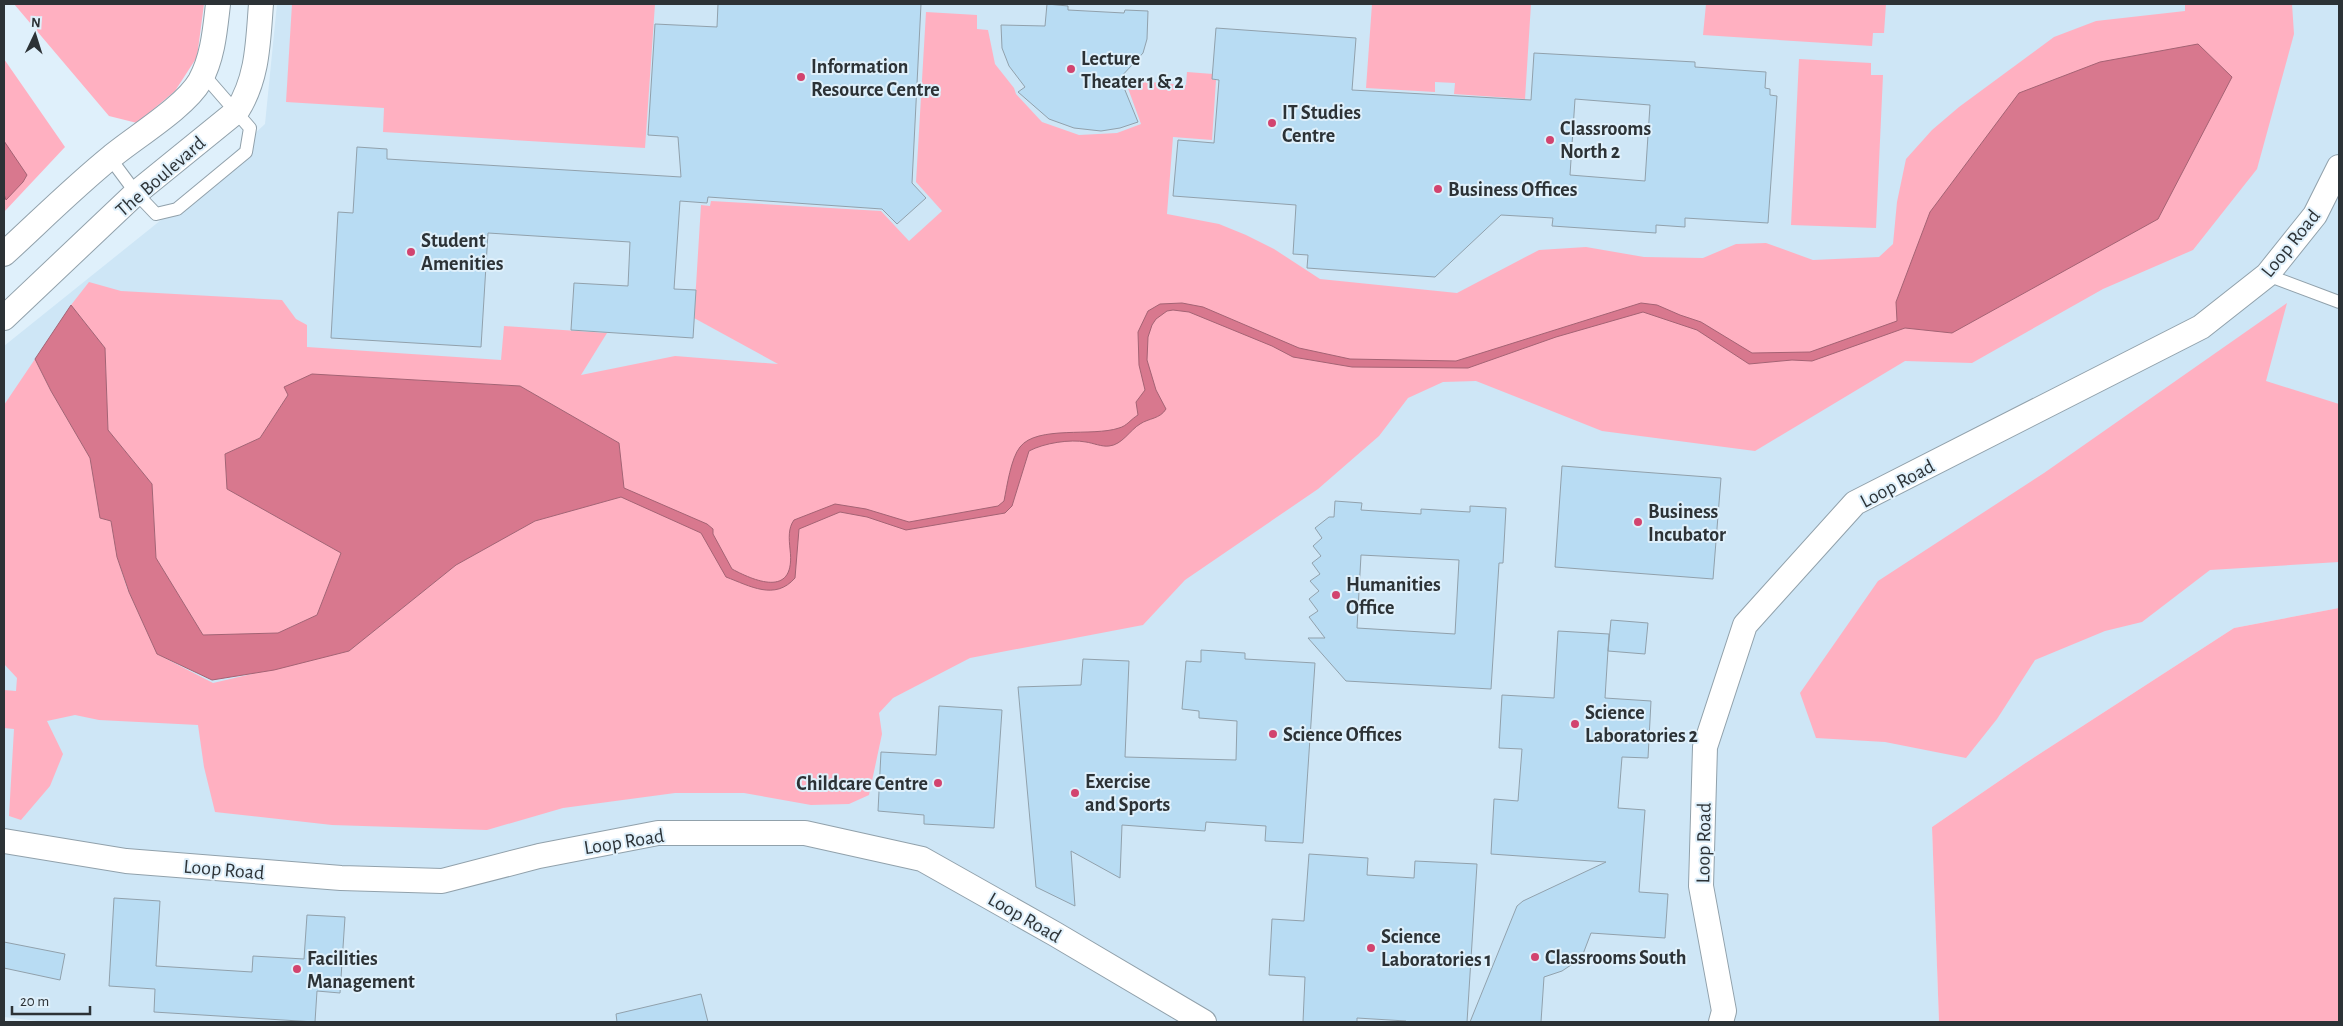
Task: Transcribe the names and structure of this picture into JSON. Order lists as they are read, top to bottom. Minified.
{"streets":{"street":["The Boulevard","Loop Road"]},"places":["Lecture Theater 1 & 2","Information Resource Centre","IT Studies Centre","Classrooms North 2","Business Offices","Student Amenities","Business Incubator","Humanities Office","Science Laboratories 2","Science Offices","Childcare Centre","Exercise and Sports","Science Laboratories 1","Classrooms South","Facilities Management"],"scale_bar":"20 m","north":"top"}
